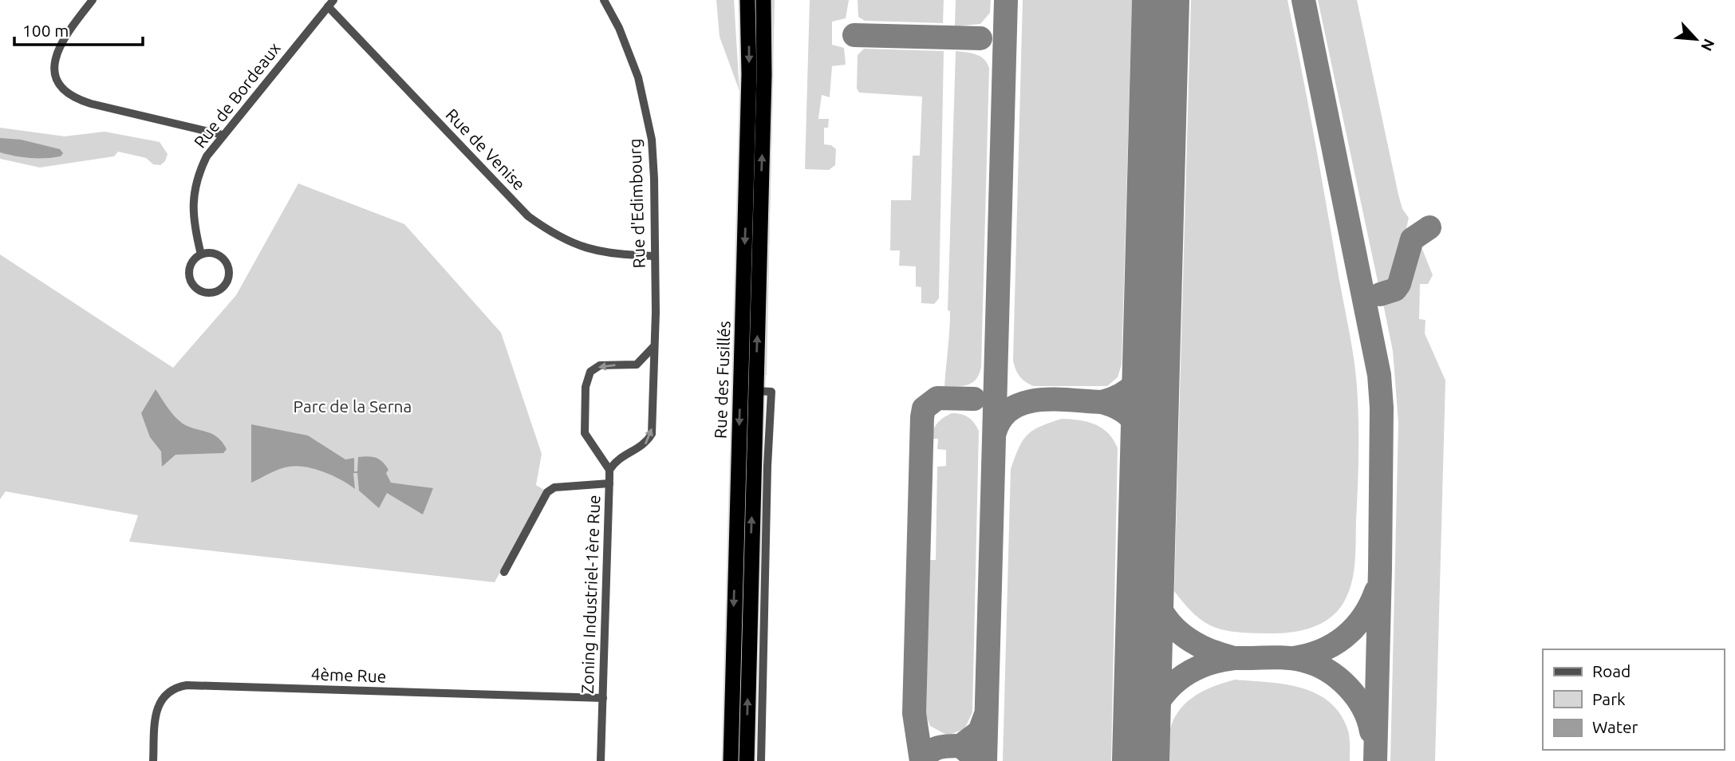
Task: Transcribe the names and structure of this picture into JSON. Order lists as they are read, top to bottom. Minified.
{"streets":{"highway":["Rue des Fusillés"],"street":["Rue de Bordeaux","Rue de Venise","Rue d'Edimbourg","Zoning Industriel-1ère Rue","4ème Rue"]},"crossings":[["Rue de Bordeaux","Rue de Venise"],["Rue de Venise","Rue d'Edimbourg"],["Zoning Industriel-1ère Rue","4ème Rue"]],"parks":["Parc de la Serna"],"legend":["Road","Park","Water"],"scale_bar":"100 m","north":"bottom right"}
